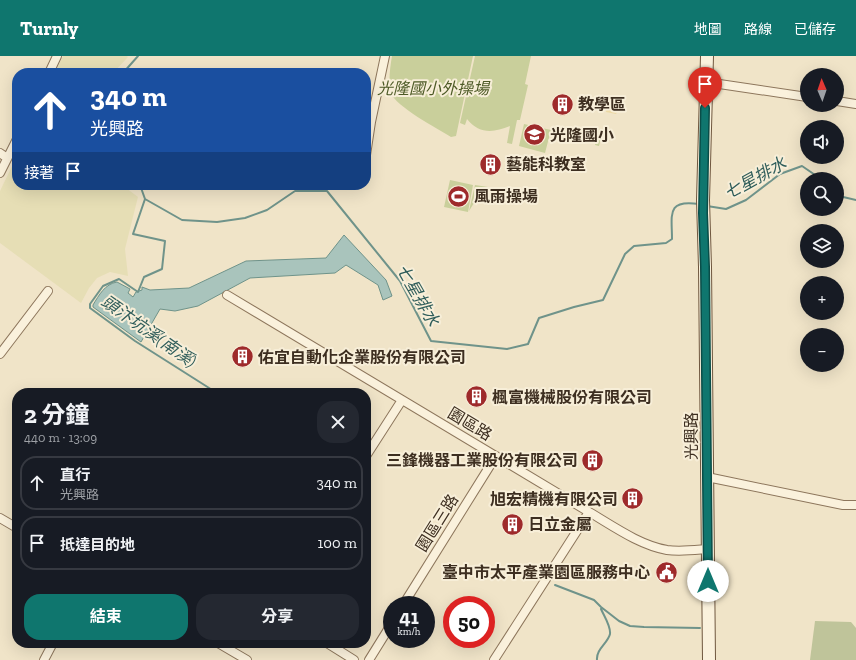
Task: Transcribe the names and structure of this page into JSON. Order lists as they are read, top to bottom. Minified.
{"streets":{"main road":["光興路"],"street":["園區路","園區三路"]},"crossings":[["園區路","光興路"],["園區路","園區三路"]],"water":["七星排水","頭汴坑溪(南溪)"],"parks":["光隆國小外操場"],"places":{"building":["教學區","藝能科教室","佑宜自動化企業股份有限公司","楓富機械股份有限公司","三鋒機器工業股份有限公司","旭宏精機有限公司","日立金屬"],"school or university":["光隆國小"],"sports":["風雨操場"],"public building":["臺中市太平產業園區服務中心"]},"north":"top","page":{"header":"Turnly","nav":["地圖","路線","已儲存"],"map_buttons":["+","−"],"turn":["340 m","光興路"],"then":"接著","heading":["2 分鐘","440 m · 13:09"],"list":[{"name":"直行","note":"光興路","value":"340 m"},{"name":"抵達目的地","value":"100 m"}],"buttons":["結束","分享"],"speed":"41 km/h","limit":"50"}}
